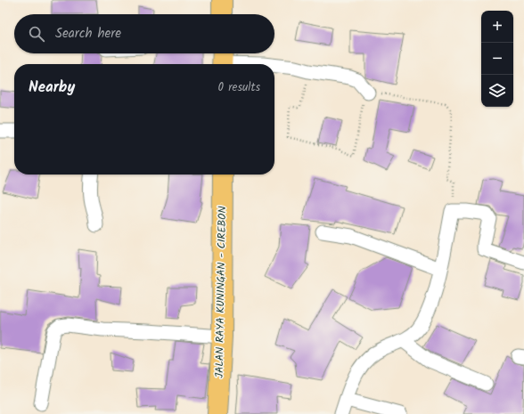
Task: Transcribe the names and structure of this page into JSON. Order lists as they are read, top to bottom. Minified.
{"streets":{"highway":["JALAN RAYA KUNINGAN - CIREBON"]},"page":{"map_buttons":["+","−"],"search":"Search here","heading":["Nearby","0 results"]}}
